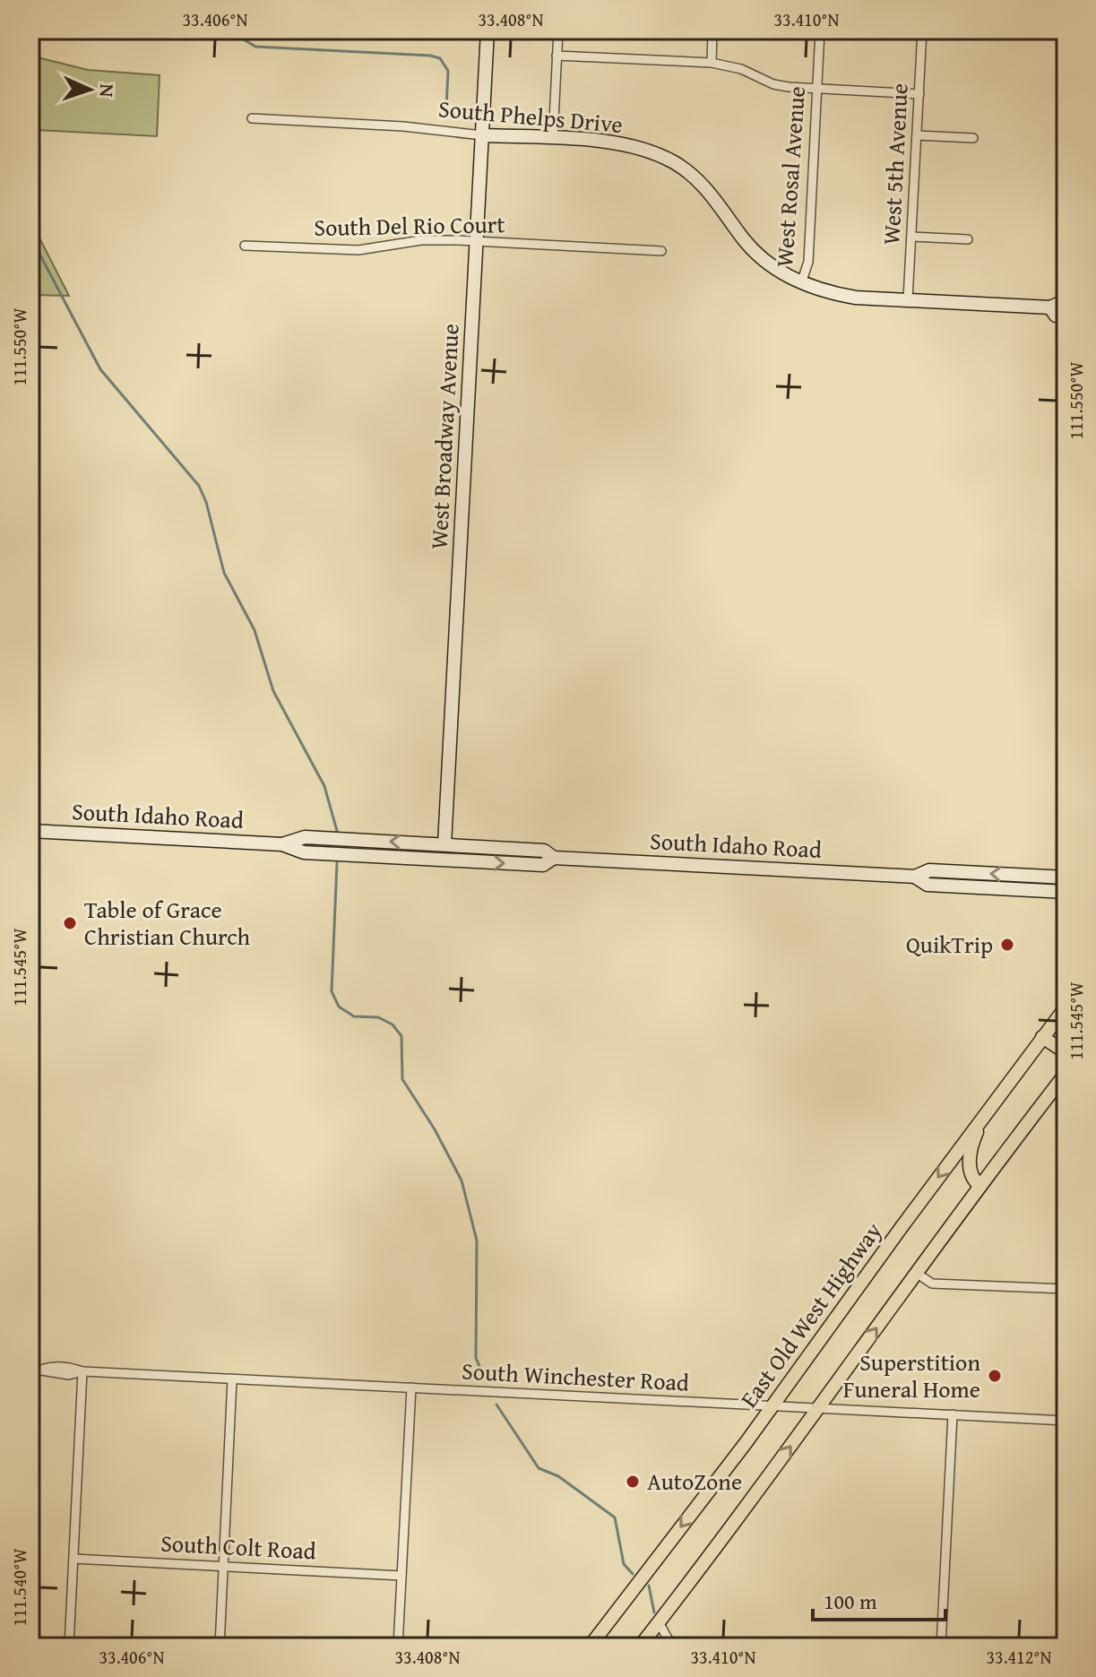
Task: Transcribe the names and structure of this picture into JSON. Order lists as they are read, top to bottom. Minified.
{"streets":{"main road":["South Phelps Drive","West Broadway Avenue","South Idaho Road","East Old West Highway"],"street":["West 5th Avenue","West Rosal Avenue","South Del Rio Court","South Winchester Road","South Colt Road"]},"crossings":[["South Phelps Drive","West 5th Avenue"],["South Phelps Drive","West Rosal Avenue"],["South Phelps Drive","West Broadway Avenue"],["South Del Rio Court","West Broadway Avenue"],["West Broadway Avenue","South Idaho Road"],["East Old West Highway","South Winchester Road"]],"places":["Table of Grace Christian Church","QuikTrip","Superstition Funeral Home","AutoZone"],"scale_bar":"100 m","north":"right","coordinates":["33.406°N","33.408°N","33.410°N","111.550°W","111.545°W","111.540°W","33.412°N"]}
